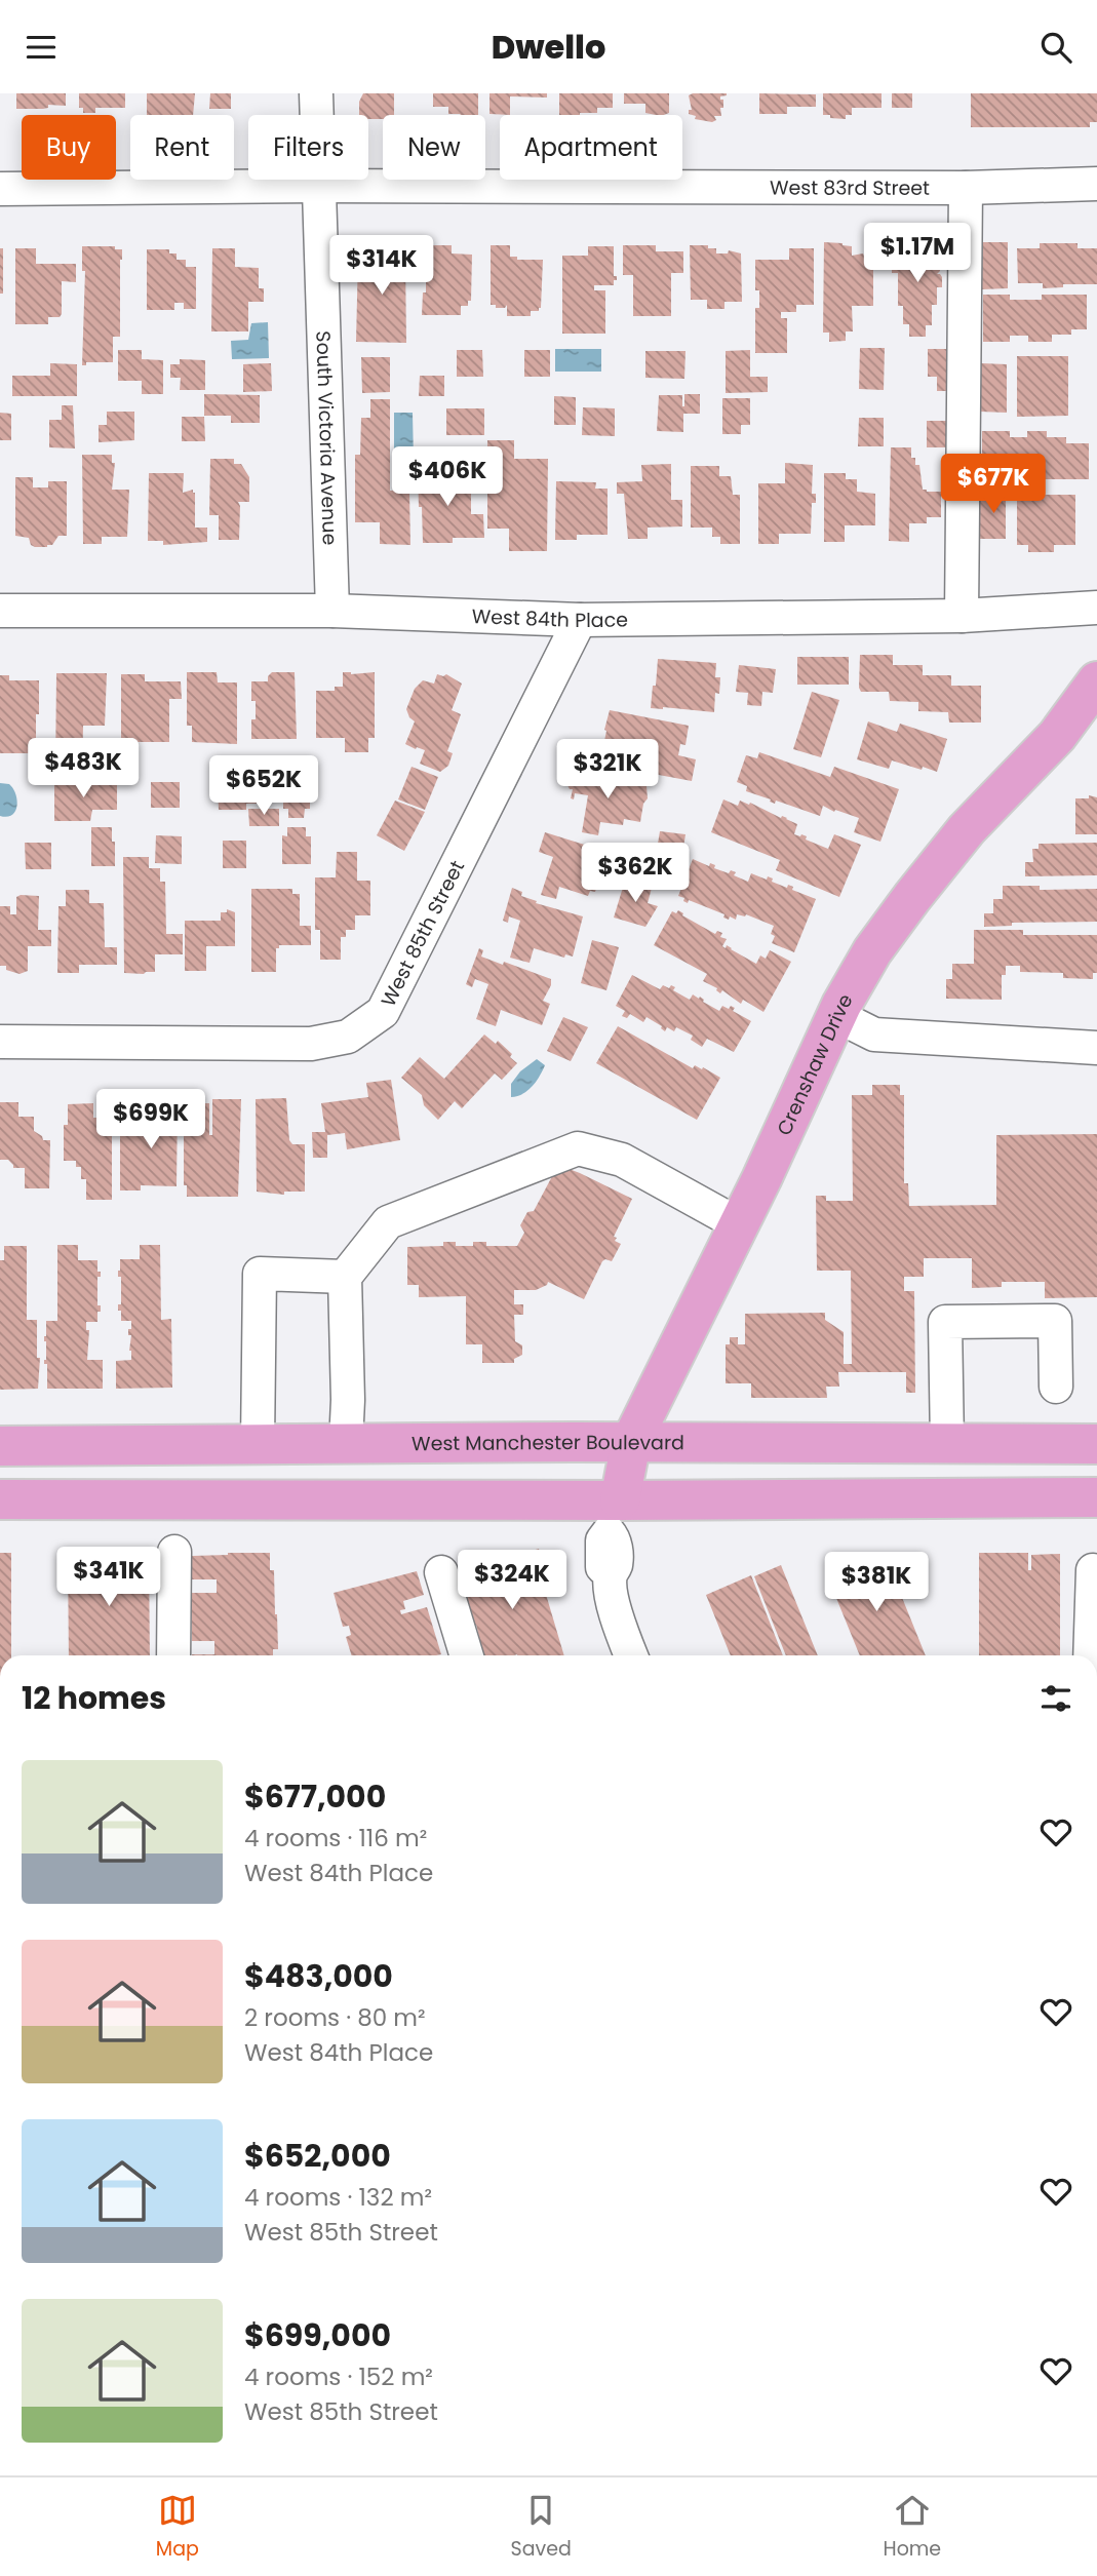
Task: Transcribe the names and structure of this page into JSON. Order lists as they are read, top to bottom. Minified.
{"streets":{"main road":["Crenshaw Drive","West Manchester Boulevard"],"street":["West 83rd Street","South Victoria Avenue","West 84th Place","West 85th Street"]},"crossings":[["West 83rd Street","South Victoria Avenue"],["South Victoria Avenue","West 84th Place"],["West 84th Place","West 85th Street"],["Crenshaw Drive","West Manchester Boulevard"]],"page":{"header":"Dwello","chip":["Buy","Rent","Filters","New","Apartment"],"price":["$1.17M","$314K","$406K","$677K","$483K","$321K","$652K","$362K","$699K","$341K","$324K","$381K"],"heading":"12 homes","list":[{"name":"$677,000","note":"4 rooms · 116 m² · West 84th Place"},{"name":"$483,000","note":"2 rooms · 80 m² · West 84th Place"},{"name":"$652,000","note":"4 rooms · 132 m² · West 85th Street"},{"name":"$699,000","note":"4 rooms · 152 m² · West 85th Street"}],"tabs":["Map","Saved","Home"]}}
